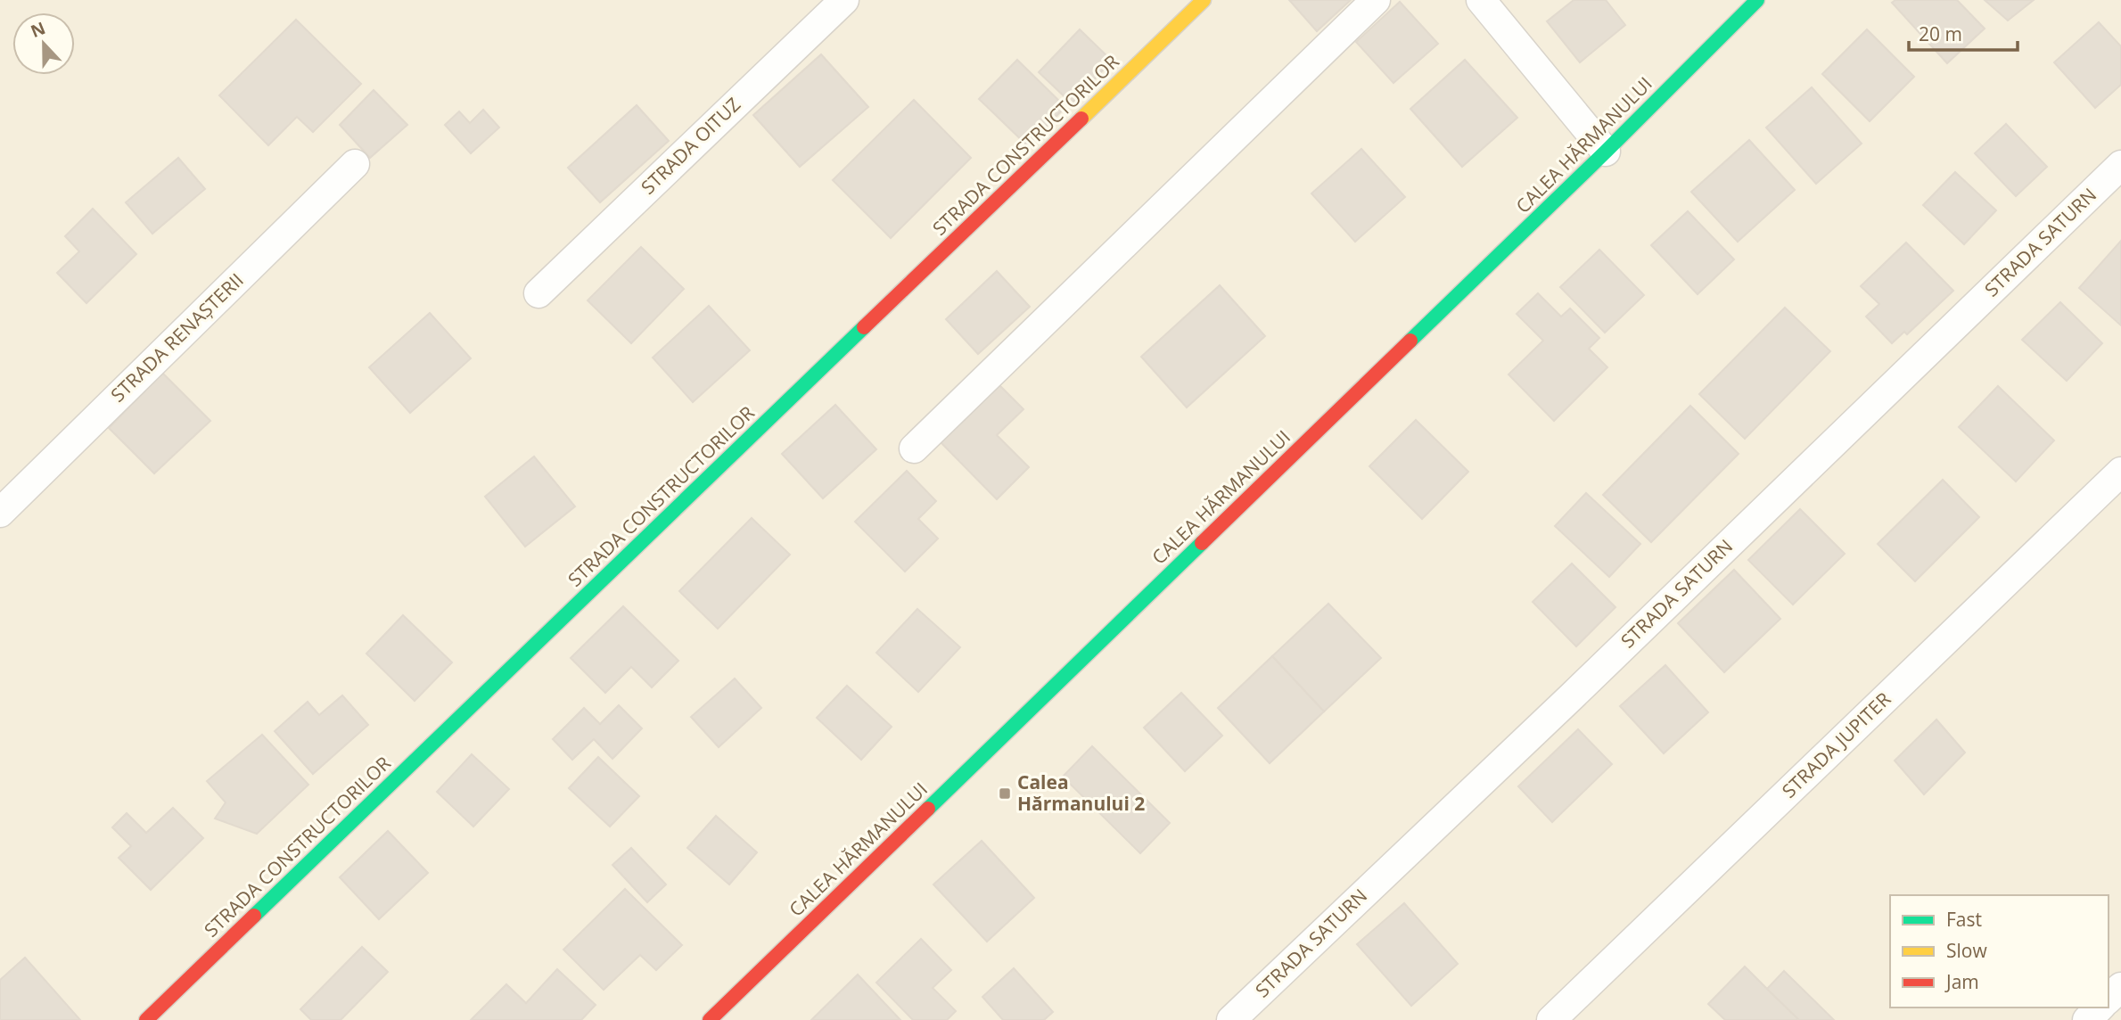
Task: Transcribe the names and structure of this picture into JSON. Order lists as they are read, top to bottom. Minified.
{"streets":{"street":["STRADA CONSTRUCTORILOR","CALEA HĂRMANULUI","STRADA OITUZ","STRADA SATURN","STRADA RENAȘTERII","STRADA JUPITER"]},"places":{"transit":["Calea Hărmanului 2"]},"legend":["Fast","Slow","Jam"],"scale_bar":"20 m","north":"top"}
